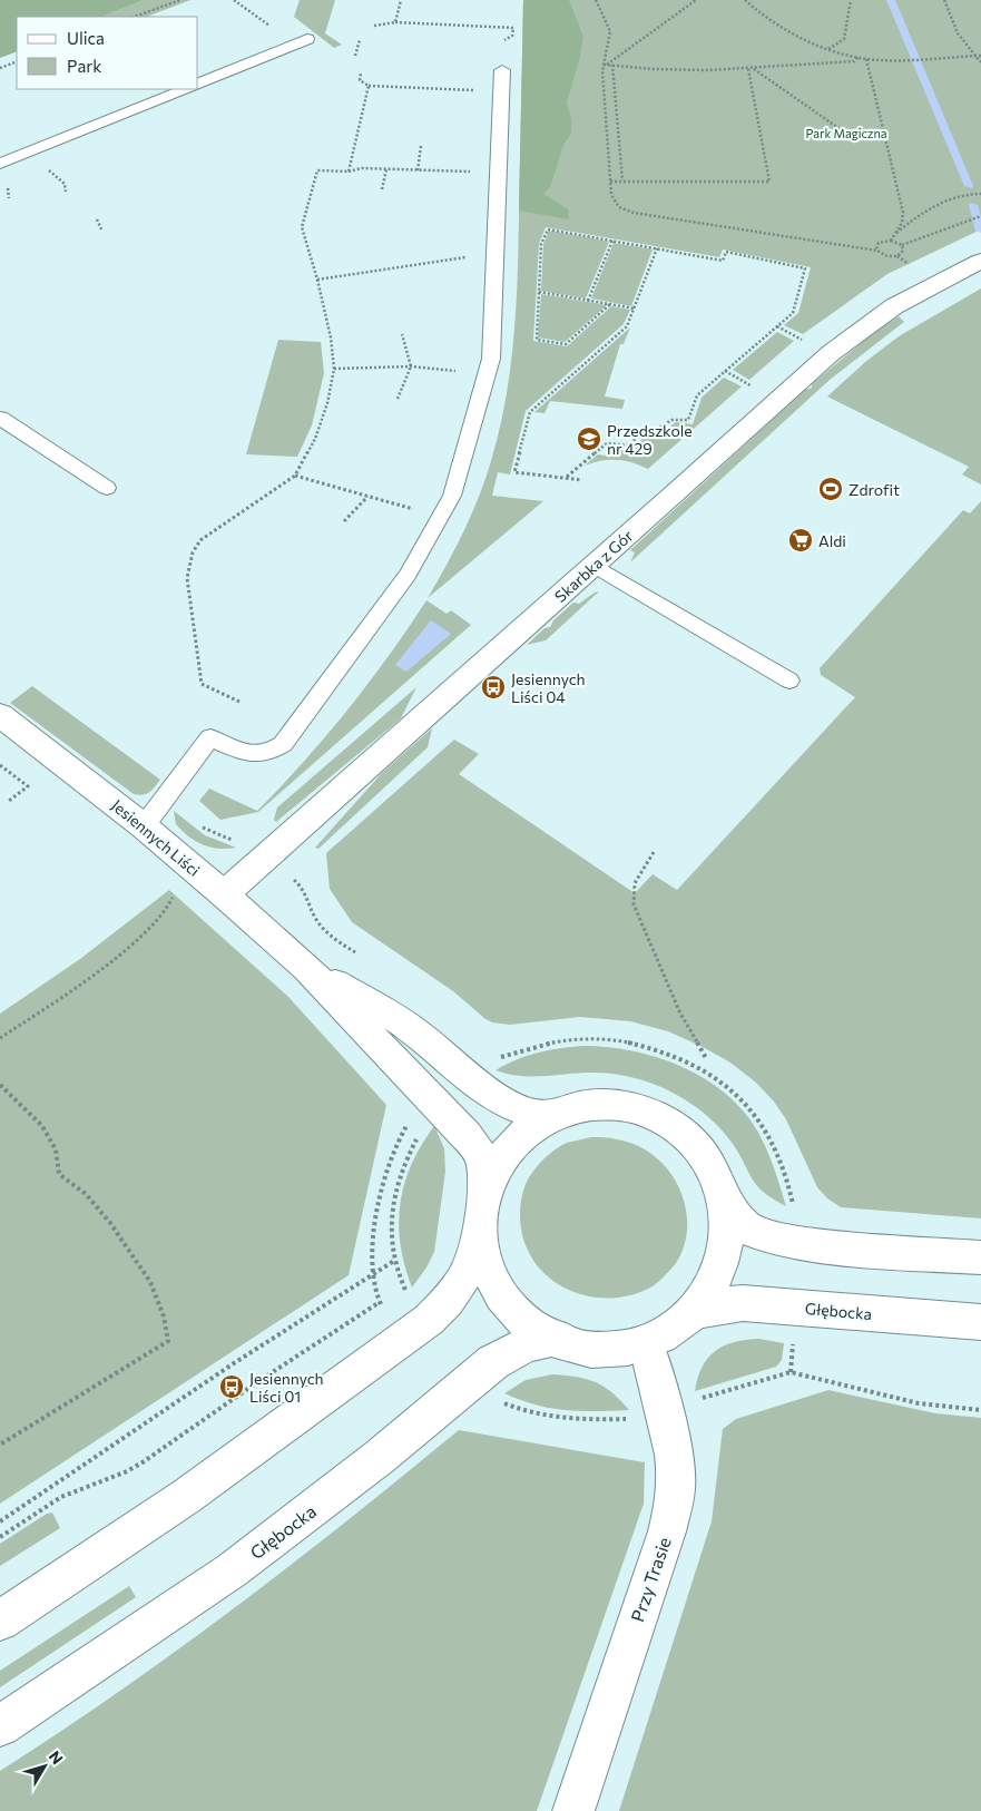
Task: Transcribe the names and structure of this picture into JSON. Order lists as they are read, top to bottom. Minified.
{"streets":{"street":["Skarbka z Gór","Jesiennych Liści","Głębocka","Przy Trasie"]},"crossings":[["Skarbka z Gór","Jesiennych Liści"]],"parks":["Park Magiczna"],"places":{"school or university":["Przedszkole nr 429"],"sports":["Zdrofit"],"supermarket":["Aldi"],"bus stop":["Jesiennych Liści 04","Jesiennych Liści 01"]},"legend":["Ulica","Park"],"north":"top right"}
